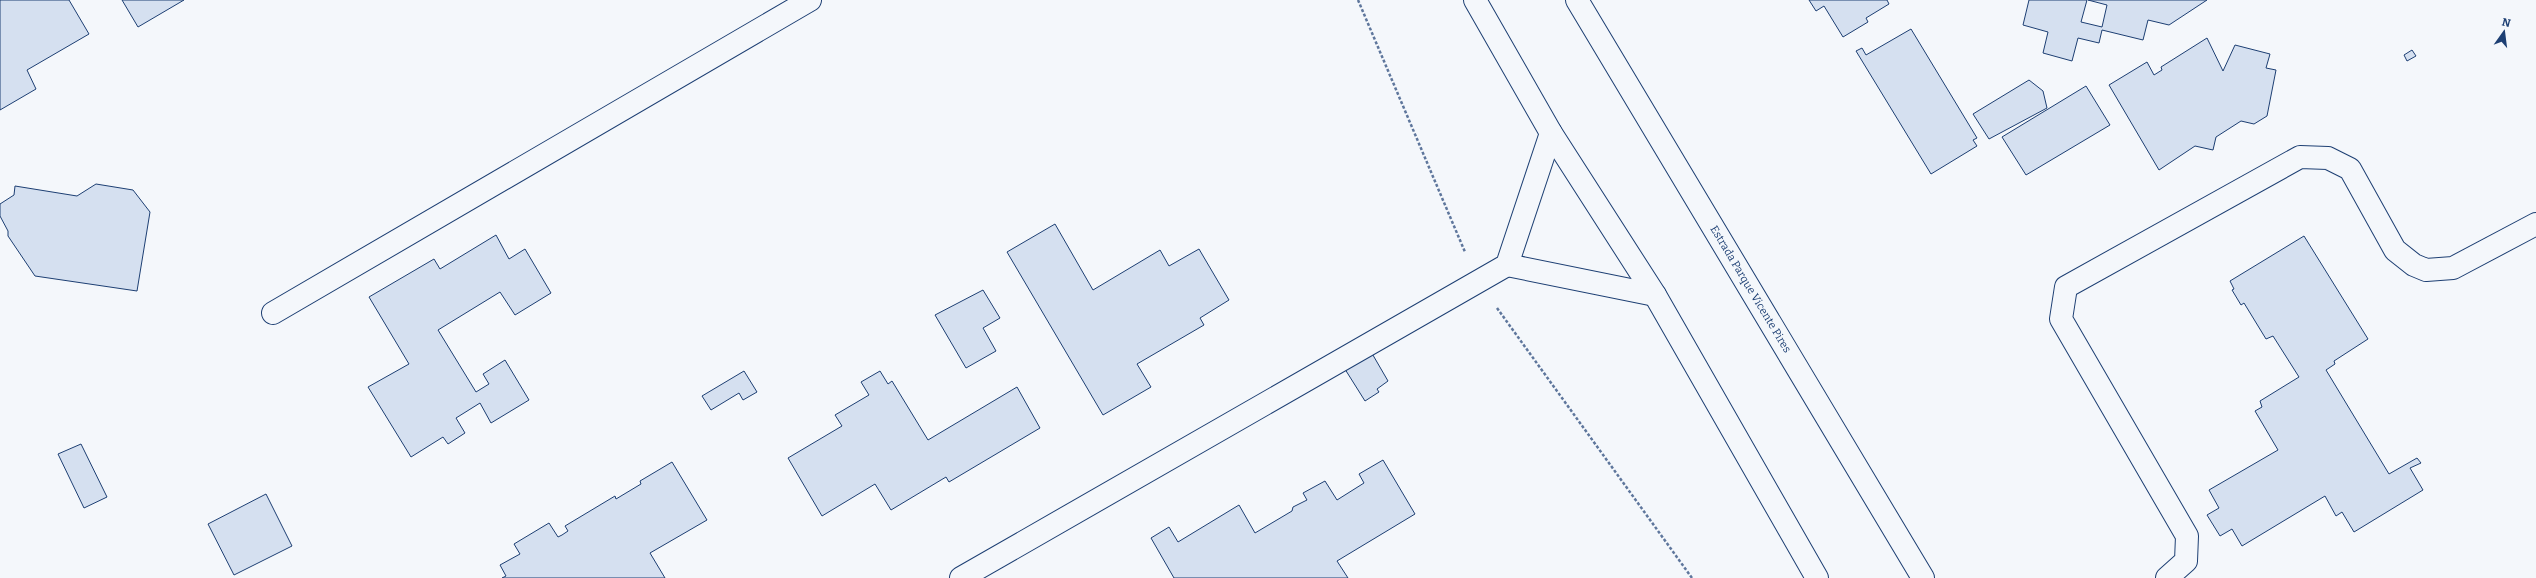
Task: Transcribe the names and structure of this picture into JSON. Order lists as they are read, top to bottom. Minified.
{"streets":{"street":["Estrada Parque Vicente Pires"]},"north":"top"}
